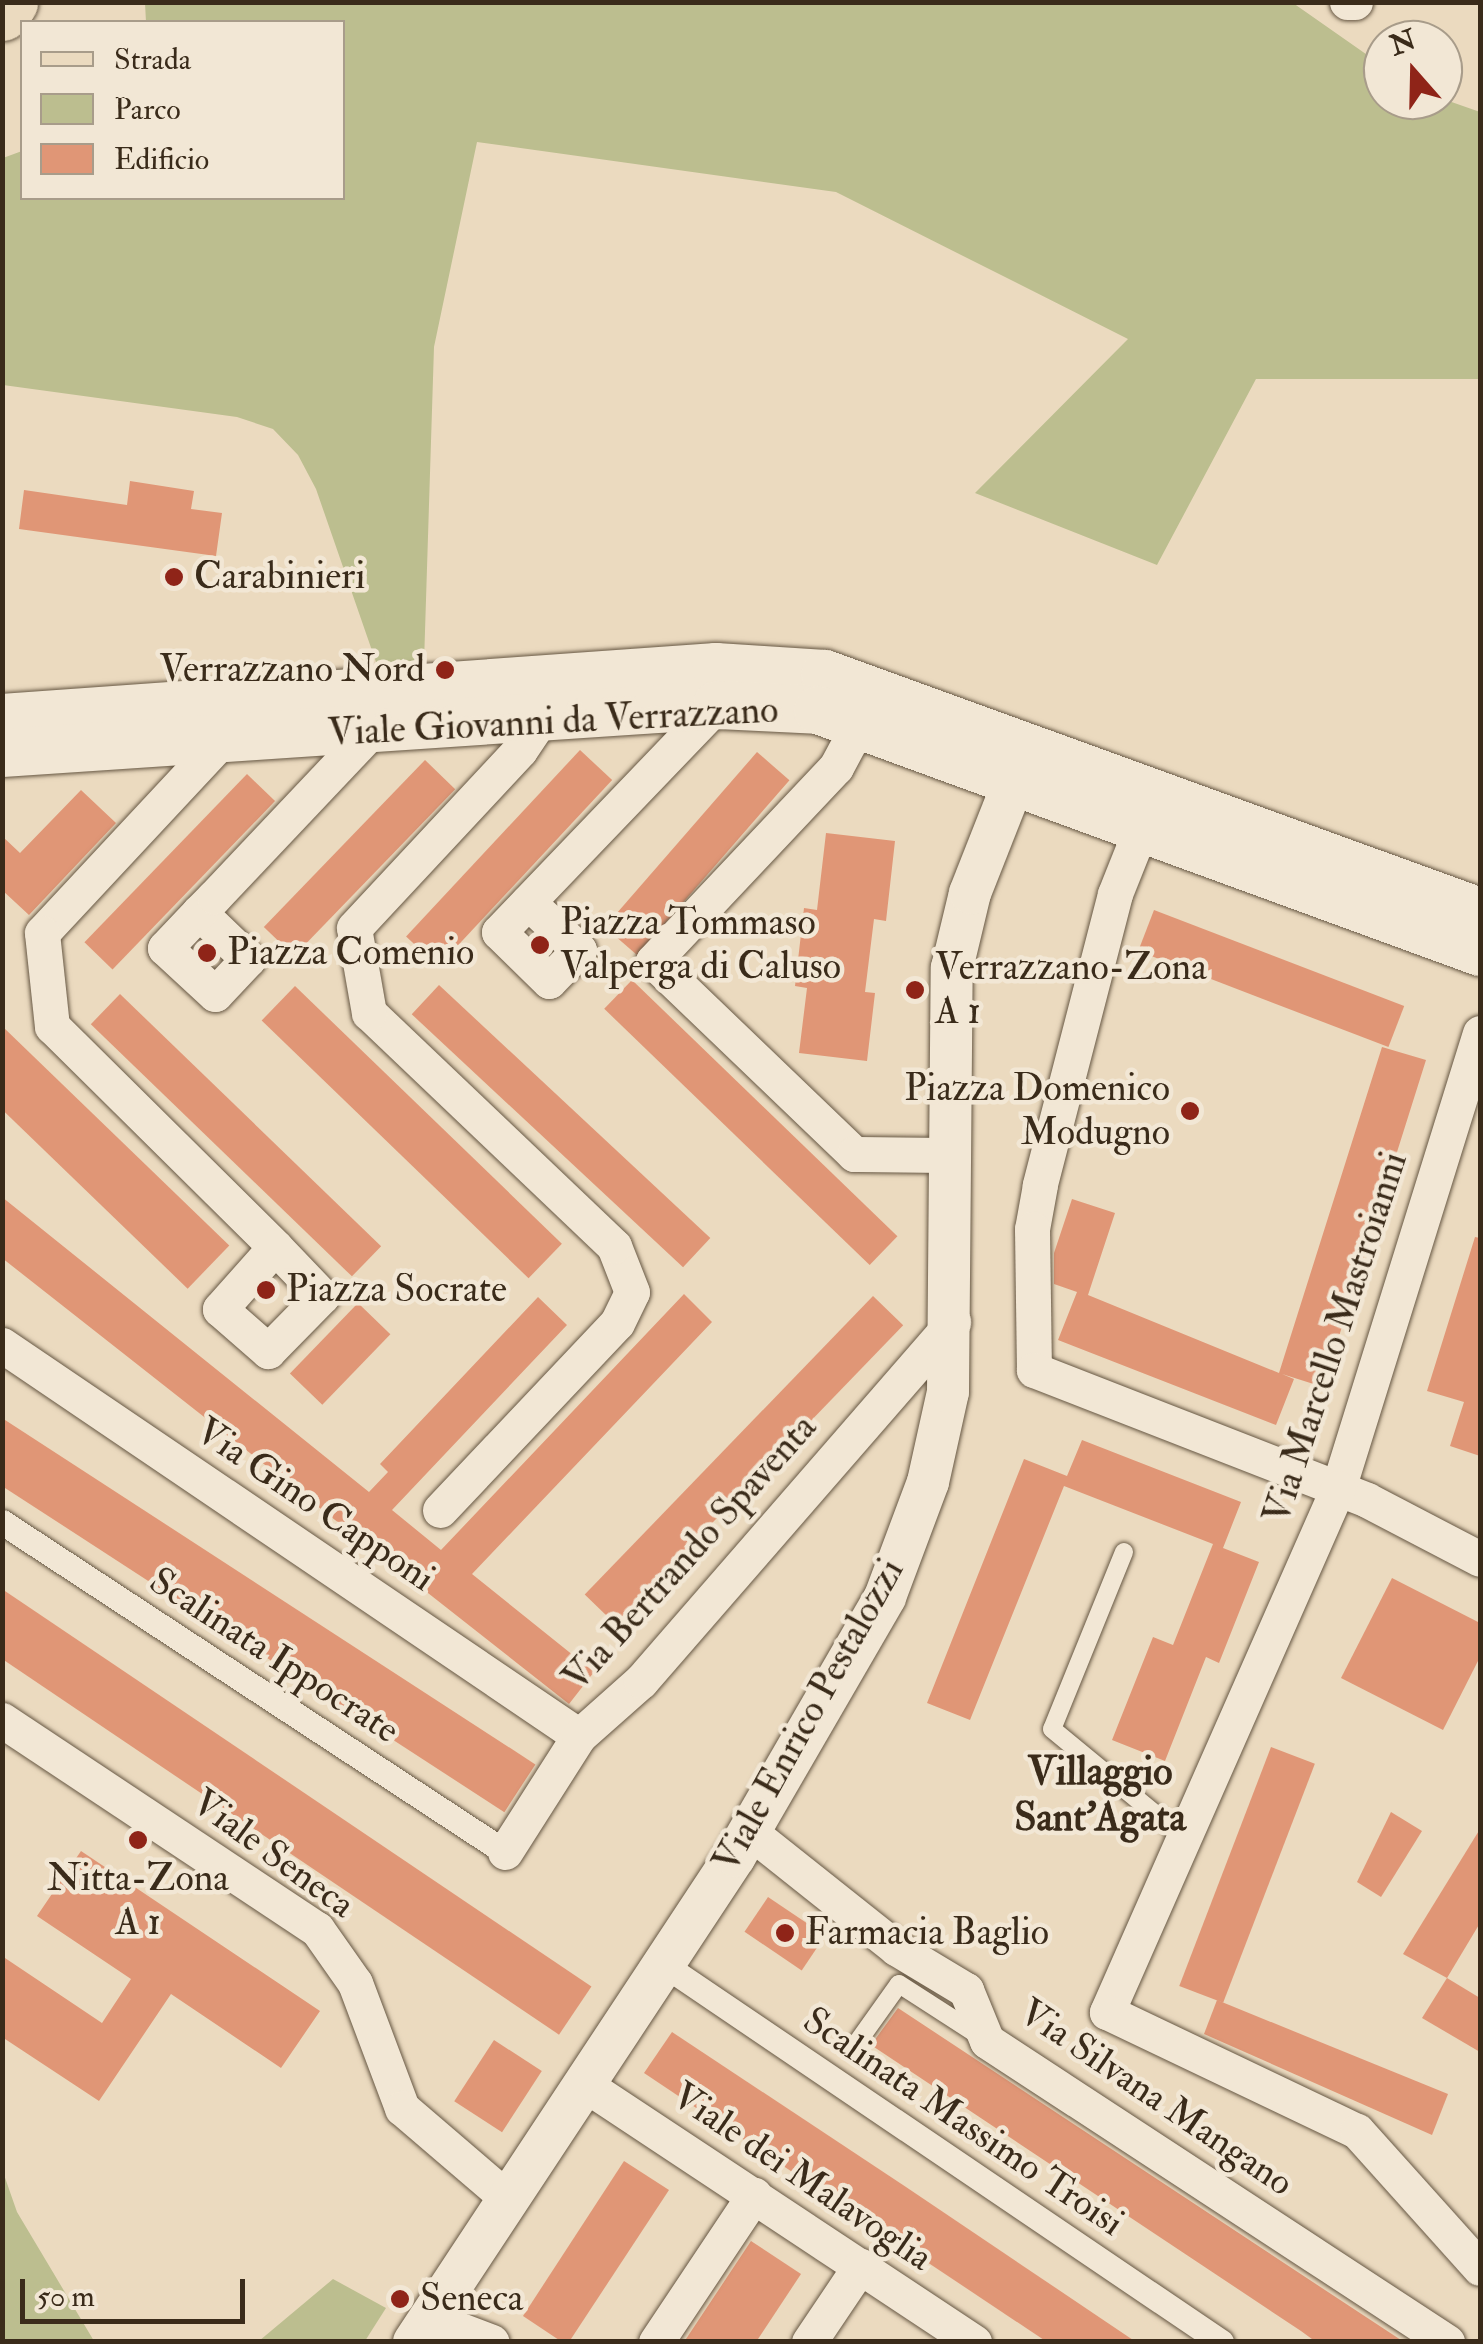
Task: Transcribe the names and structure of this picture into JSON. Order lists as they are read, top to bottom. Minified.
{"streets":{"main road":["Viale Giovanni da Verrazzano"],"street":["Via Marcello Mastroianni","Via Gino Capponi","Via Bertrando Spaventa","Scalinata Ippocrate","Viale Enrico Pestalozzi","Viale Seneca","Via Silvana Mangano","Scalinata Massimo Troisi","Viale dei Malavoglia"]},"crossings":[["Viale Giovanni da Verrazzano","Viale Enrico Pestalozzi"],["Via Gino Capponi","Via Bertrando Spaventa"],["Via Bertrando Spaventa","Scalinata Ippocrate"],["Via Bertrando Spaventa","Viale Enrico Pestalozzi"],["Viale Enrico Pestalozzi","Viale Seneca"],["Viale Enrico Pestalozzi","Via Silvana Mangano"],["Viale Enrico Pestalozzi","Scalinata Massimo Troisi"],["Viale Enrico Pestalozzi","Viale dei Malavoglia"]],"districts":["Villaggio Sant'Agata"],"places":["Carabinieri","Verrazzano Nord","Piazza Tommaso Valperga di Caluso","Piazza Comenio","Verrazzano-Zona A 1","Piazza Domenico Modugno","Piazza Socrate","Nitta-Zona A 1","Farmacia Baglio","Seneca"],"legend":["Strada","Parco","Edificio"],"scale_bar":"50 m","north":"top"}
